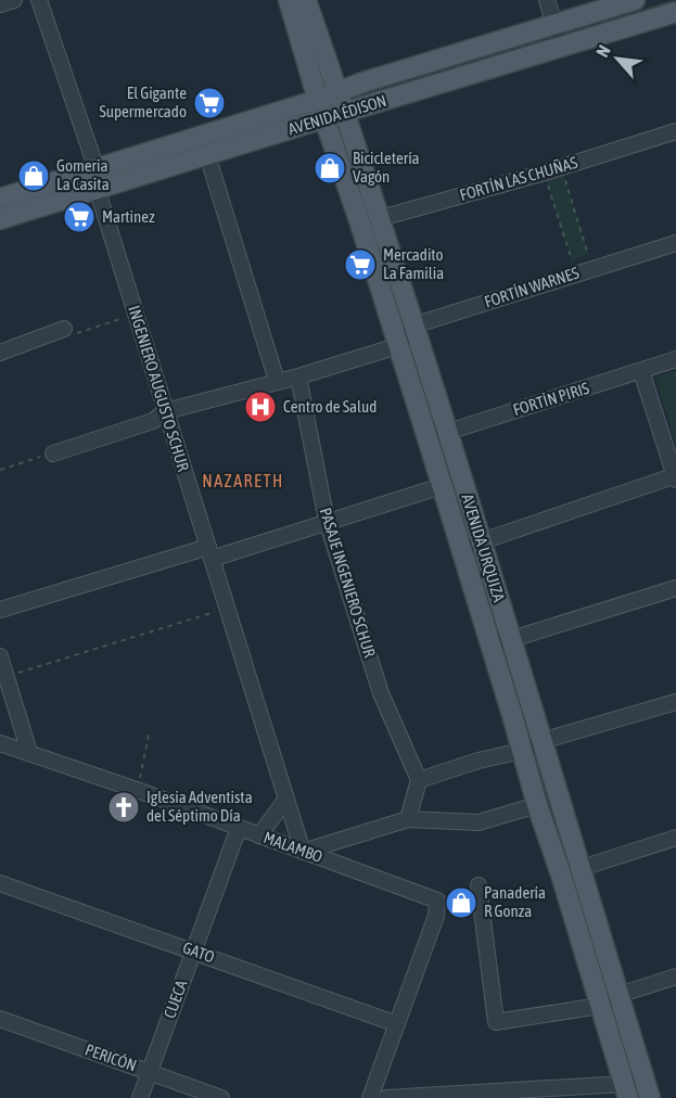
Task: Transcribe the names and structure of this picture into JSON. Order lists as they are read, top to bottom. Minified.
{"streets":{"main road":["AVENIDA ÉDISON","AVENIDA URQUIZA"],"street":["FORTÍN LAS CHUÑAS","FORTÍN WARNES","INGENIERO AUGUSTO SCHUR","FORTÍN PIRIS","PASAJE INGENIERO SCHUR","MALAMBO","GATO","CUECA","PERICÓN"]},"crossings":[["AVENIDA ÉDISON","INGENIERO AUGUSTO SCHUR"],["AVENIDA ÉDISON","AVENIDA URQUIZA"],["FORTÍN LAS CHUÑAS","AVENIDA URQUIZA"],["FORTÍN WARNES","AVENIDA URQUIZA"],["INGENIERO AUGUSTO SCHUR","MALAMBO"],["FORTÍN PIRIS","AVENIDA URQUIZA"],["MALAMBO","GATO"],["MALAMBO","CUECA"],["GATO","CUECA"],["CUECA","PERICÓN"]],"districts":["NAZARETH"],"places":{"supermarket":["El Gigante Supermercado","Martinez","Mercadito La Familia"],"shop":["Bicicletería Vagón","Gomeria La Casita","Panadería R Gonza"],"hospital":["Centro de Salud"],"church":["Iglesia Adventista del Séptimo Día"]},"north":"top left"}
